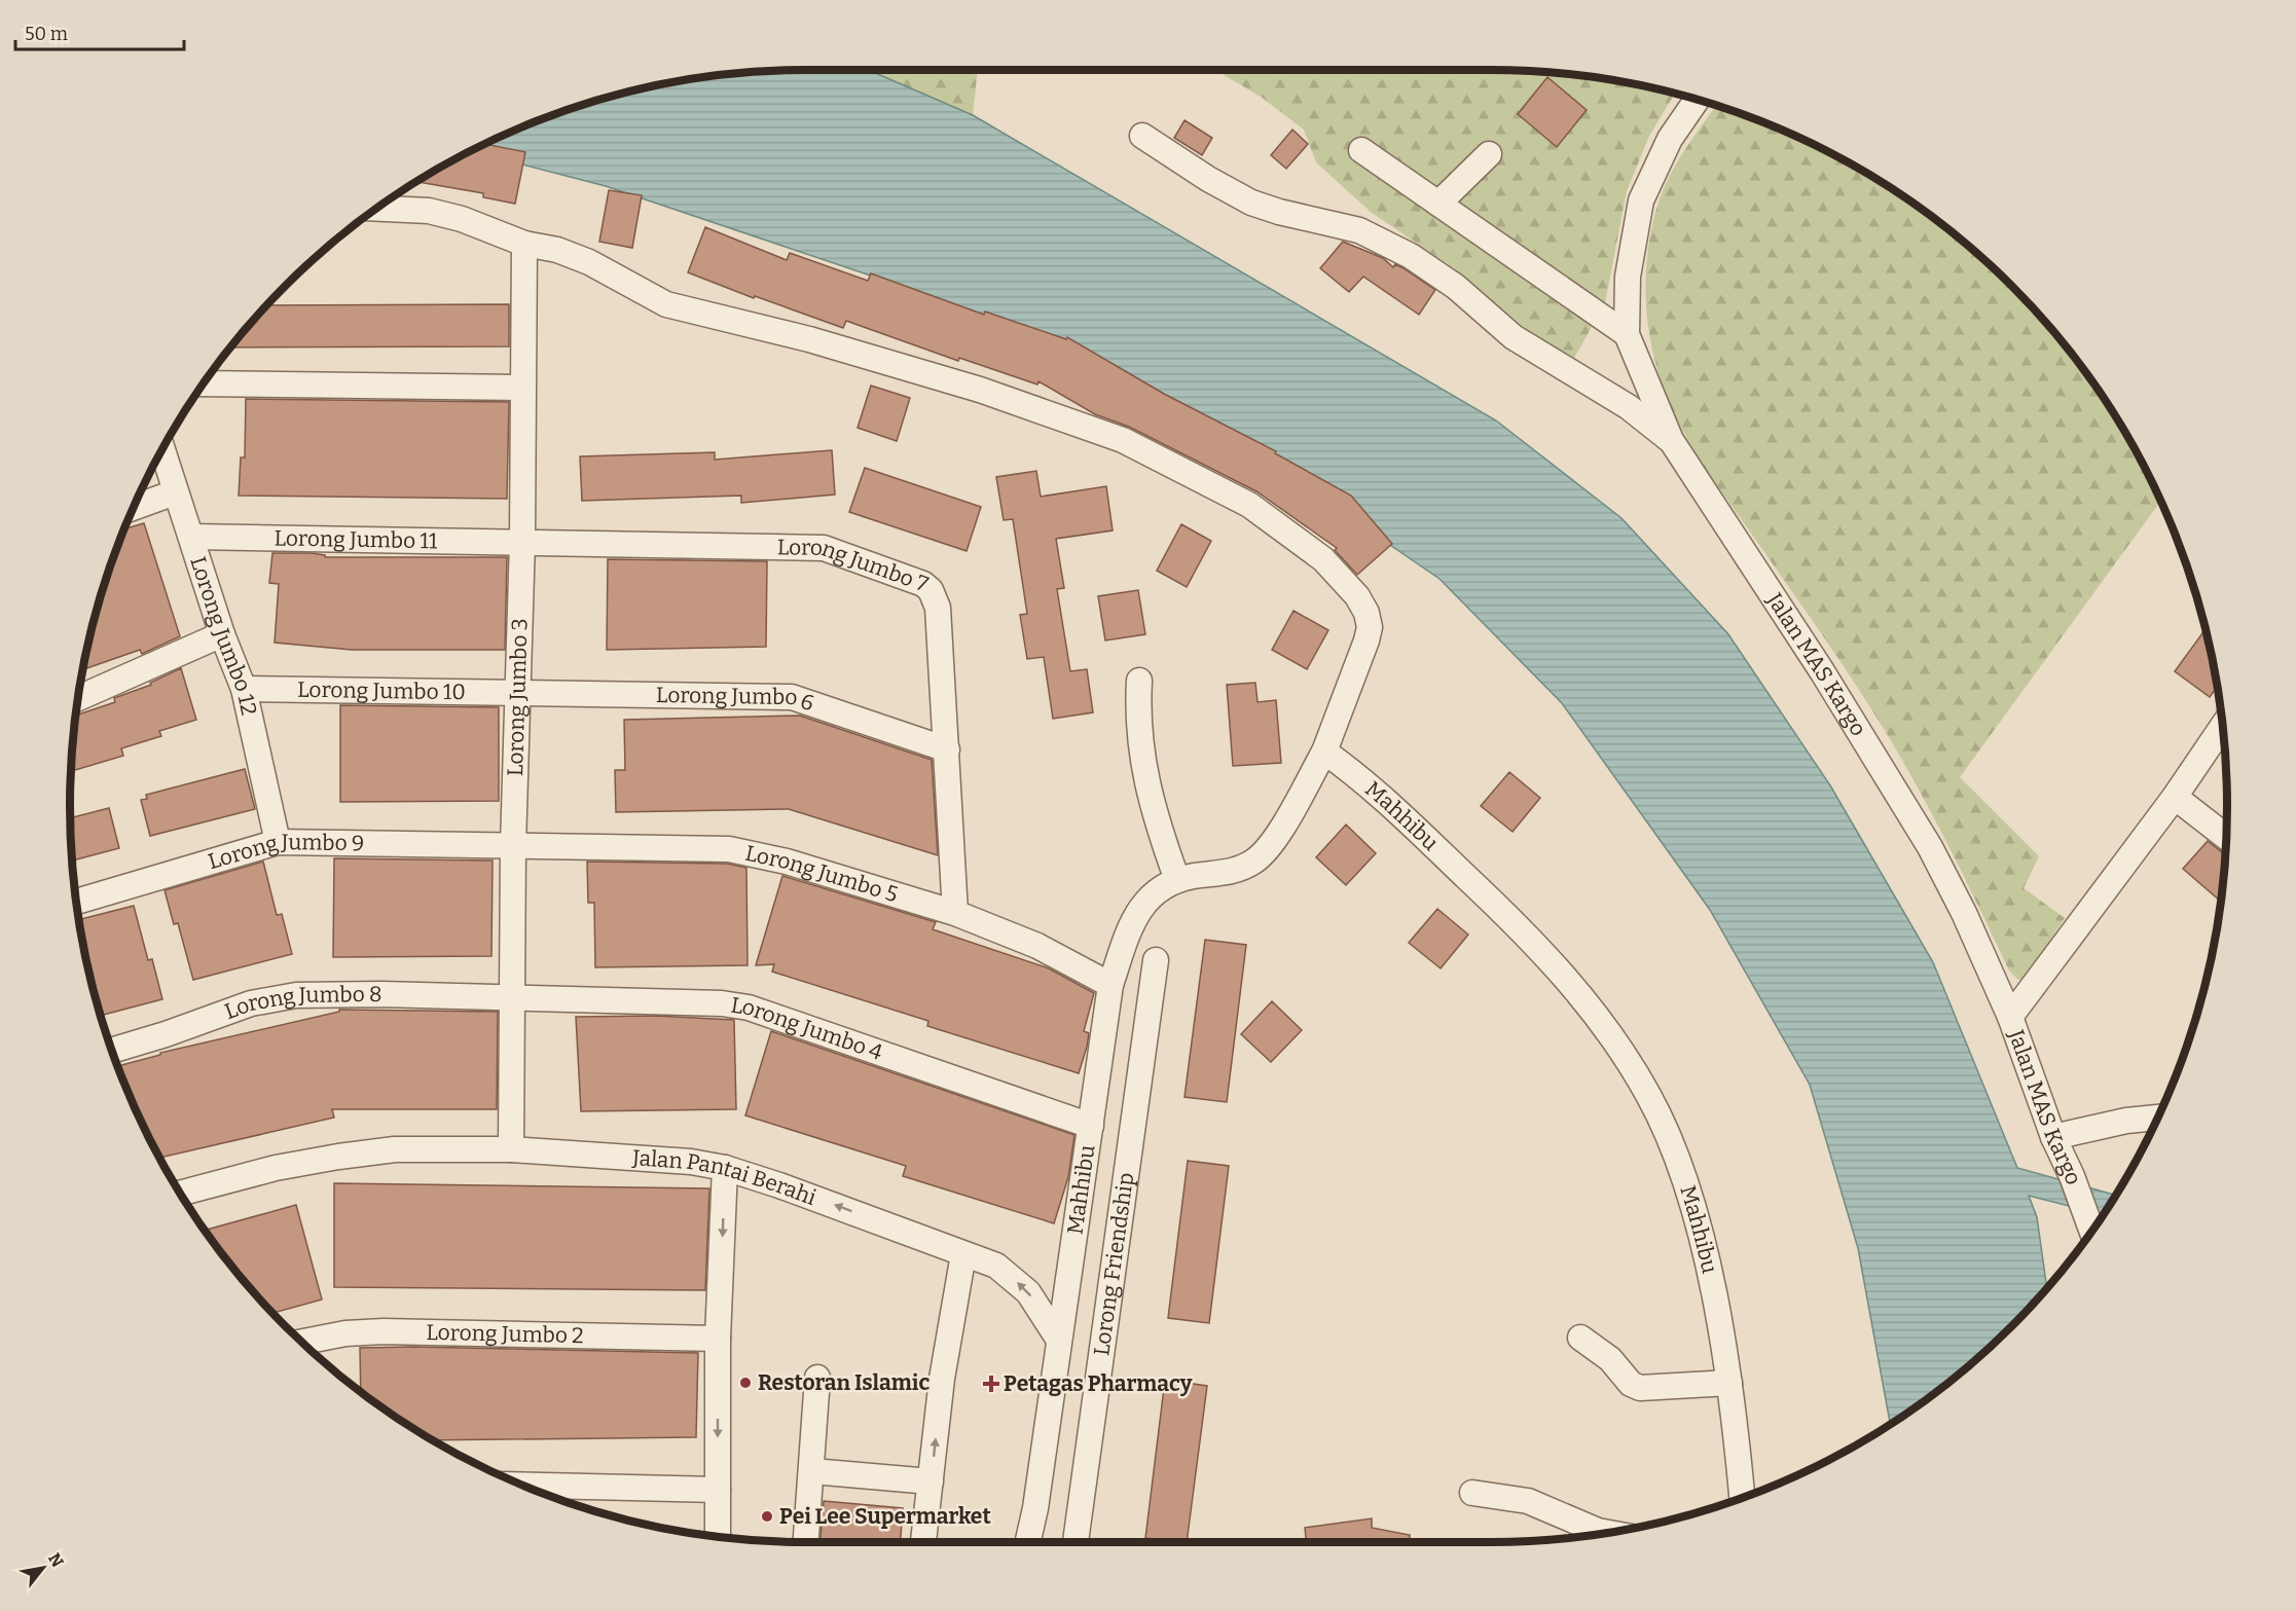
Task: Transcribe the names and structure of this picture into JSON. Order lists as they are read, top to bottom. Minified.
{"streets":{"street":["Lorong Jumbo 11","Lorong Jumbo 7","Lorong Jumbo 12","Jalan MAS Kargo","Lorong Jumbo 10","Lorong Jumbo 3","Lorong Jumbo 6","Mahhibu","Lorong Jumbo 9","Lorong Jumbo 5","Lorong Jumbo 8","Lorong Jumbo 4","Jalan Pantai Berahi","Lorong Friendship","Lorong Jumbo 2"]},"crossings":[["Lorong Jumbo 11","Lorong Jumbo 7"],["Lorong Jumbo 11","Lorong Jumbo 12"],["Lorong Jumbo 11","Lorong Jumbo 3"],["Lorong Jumbo 7","Lorong Jumbo 3"],["Lorong Jumbo 7","Lorong Jumbo 6"],["Lorong Jumbo 7","Lorong Jumbo 5"],["Lorong Jumbo 12","Lorong Jumbo 10"],["Lorong Jumbo 12","Lorong Jumbo 9"],["Lorong Jumbo 10","Lorong Jumbo 3"],["Lorong Jumbo 10","Lorong Jumbo 6"],["Lorong Jumbo 3","Lorong Jumbo 6"],["Lorong Jumbo 3","Lorong Jumbo 9"],["Lorong Jumbo 3","Lorong Jumbo 5"],["Lorong Jumbo 3","Lorong Jumbo 8"],["Lorong Jumbo 3","Lorong Jumbo 4"],["Lorong Jumbo 3","Jalan Pantai Berahi"],["Mahhibu","Lorong Jumbo 5"],["Mahhibu","Lorong Jumbo 4"],["Mahhibu","Jalan Pantai Berahi"],["Lorong Jumbo 9","Lorong Jumbo 5"],["Lorong Jumbo 8","Lorong Jumbo 4"]],"one_way":["Jalan Pantai Berahi"],"places":{"other":["Restoran Islamic","Pei Lee Supermarket"],"health":["Petagas Pharmacy"]},"scale_bar":"50 m","north":"top right"}
